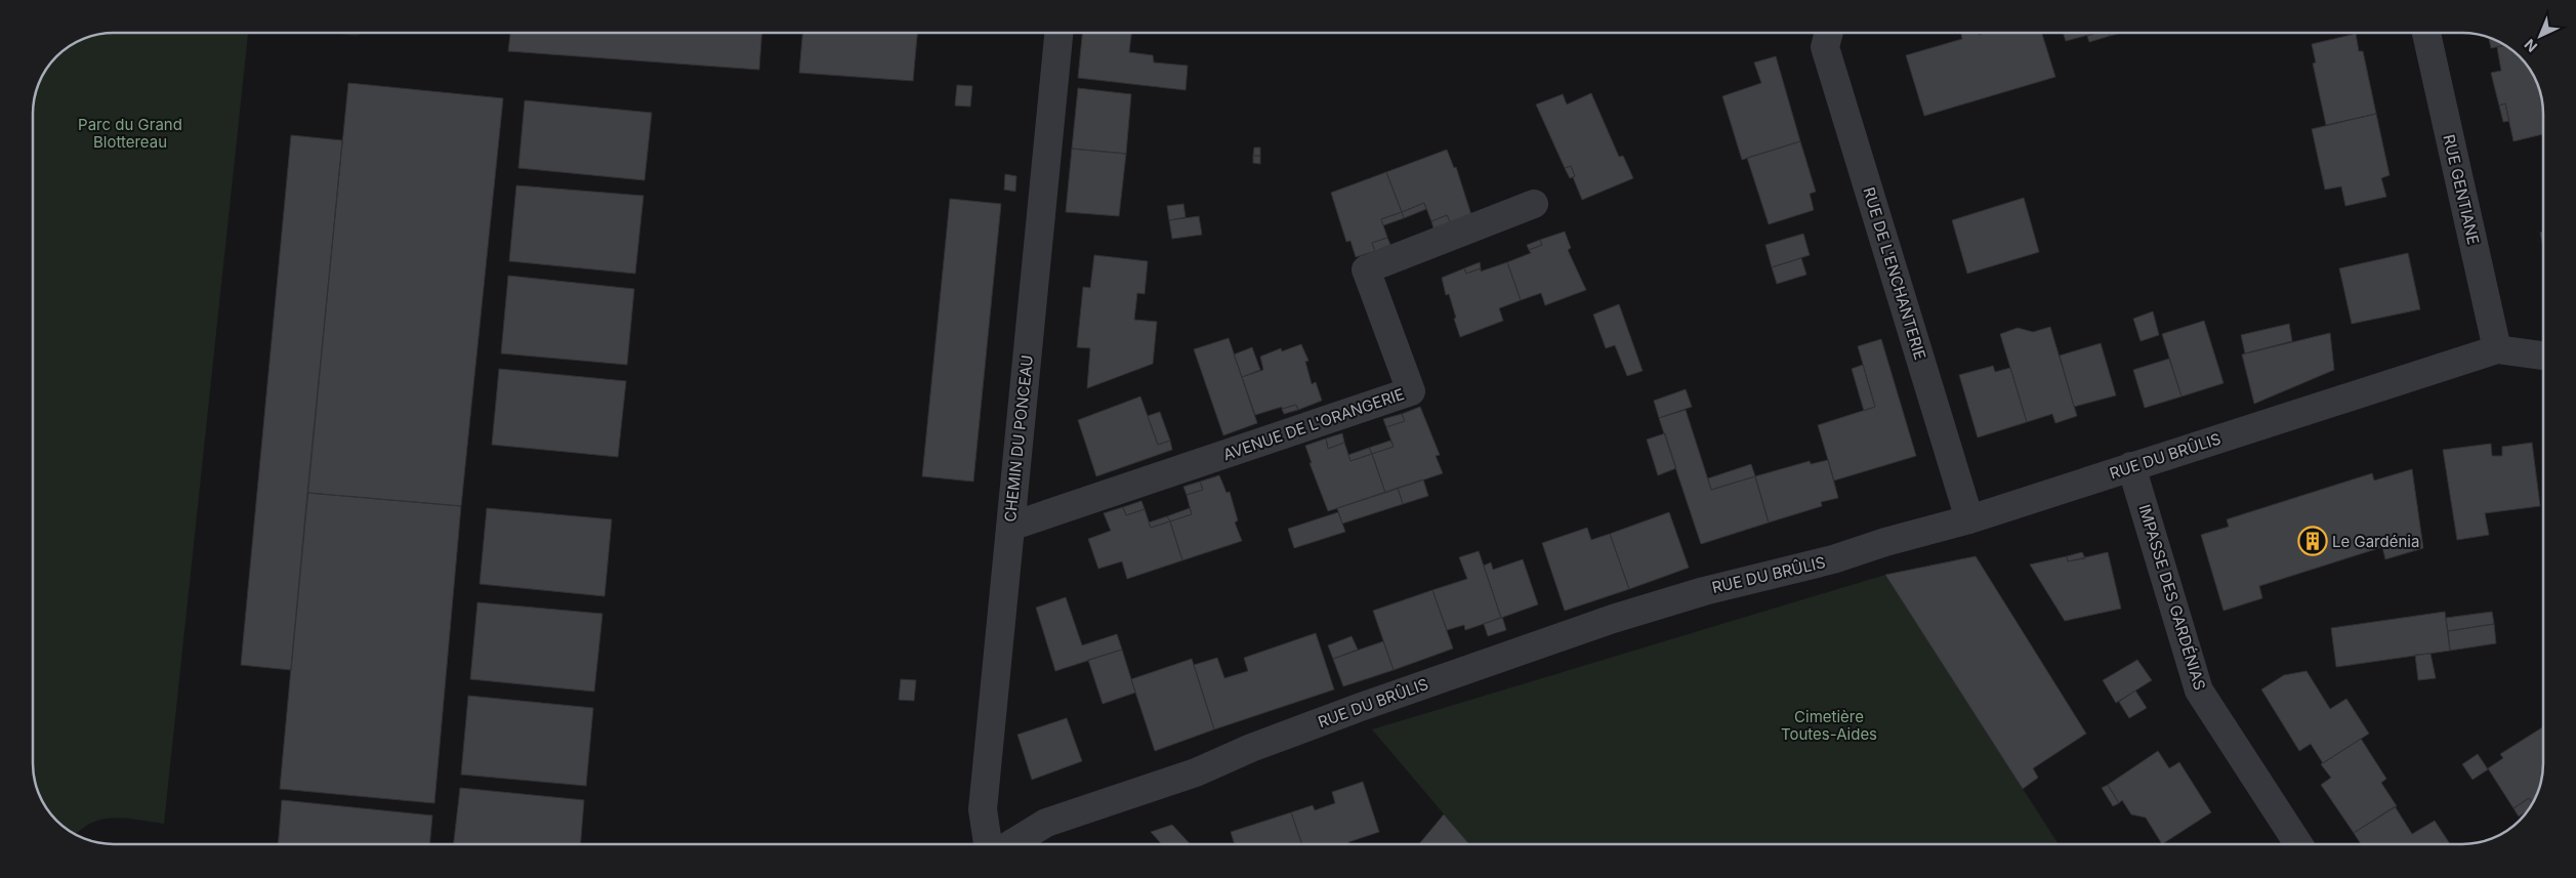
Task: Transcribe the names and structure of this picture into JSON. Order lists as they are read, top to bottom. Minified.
{"streets":{"street":["RUE GENTIANE","RUE DE L'ENCHANTERIE","AVENUE DE L'ORANGERIE","CHEMIN DU PONCEAU","RUE DU BRÛLIS","IMPASSE DES GARDÉNIAS"]},"crossings":[["RUE GENTIANE","RUE DU BRÛLIS"],["RUE DE L'ENCHANTERIE","RUE DU BRÛLIS"],["AVENUE DE L'ORANGERIE","CHEMIN DU PONCEAU"],["RUE DU BRÛLIS","IMPASSE DES GARDÉNIAS"]],"parks":["Parc du Grand Blottereau","Cimetière Toutes-Aides"],"places":{"building":["Le Gardénia"]},"north":"bottom left"}
